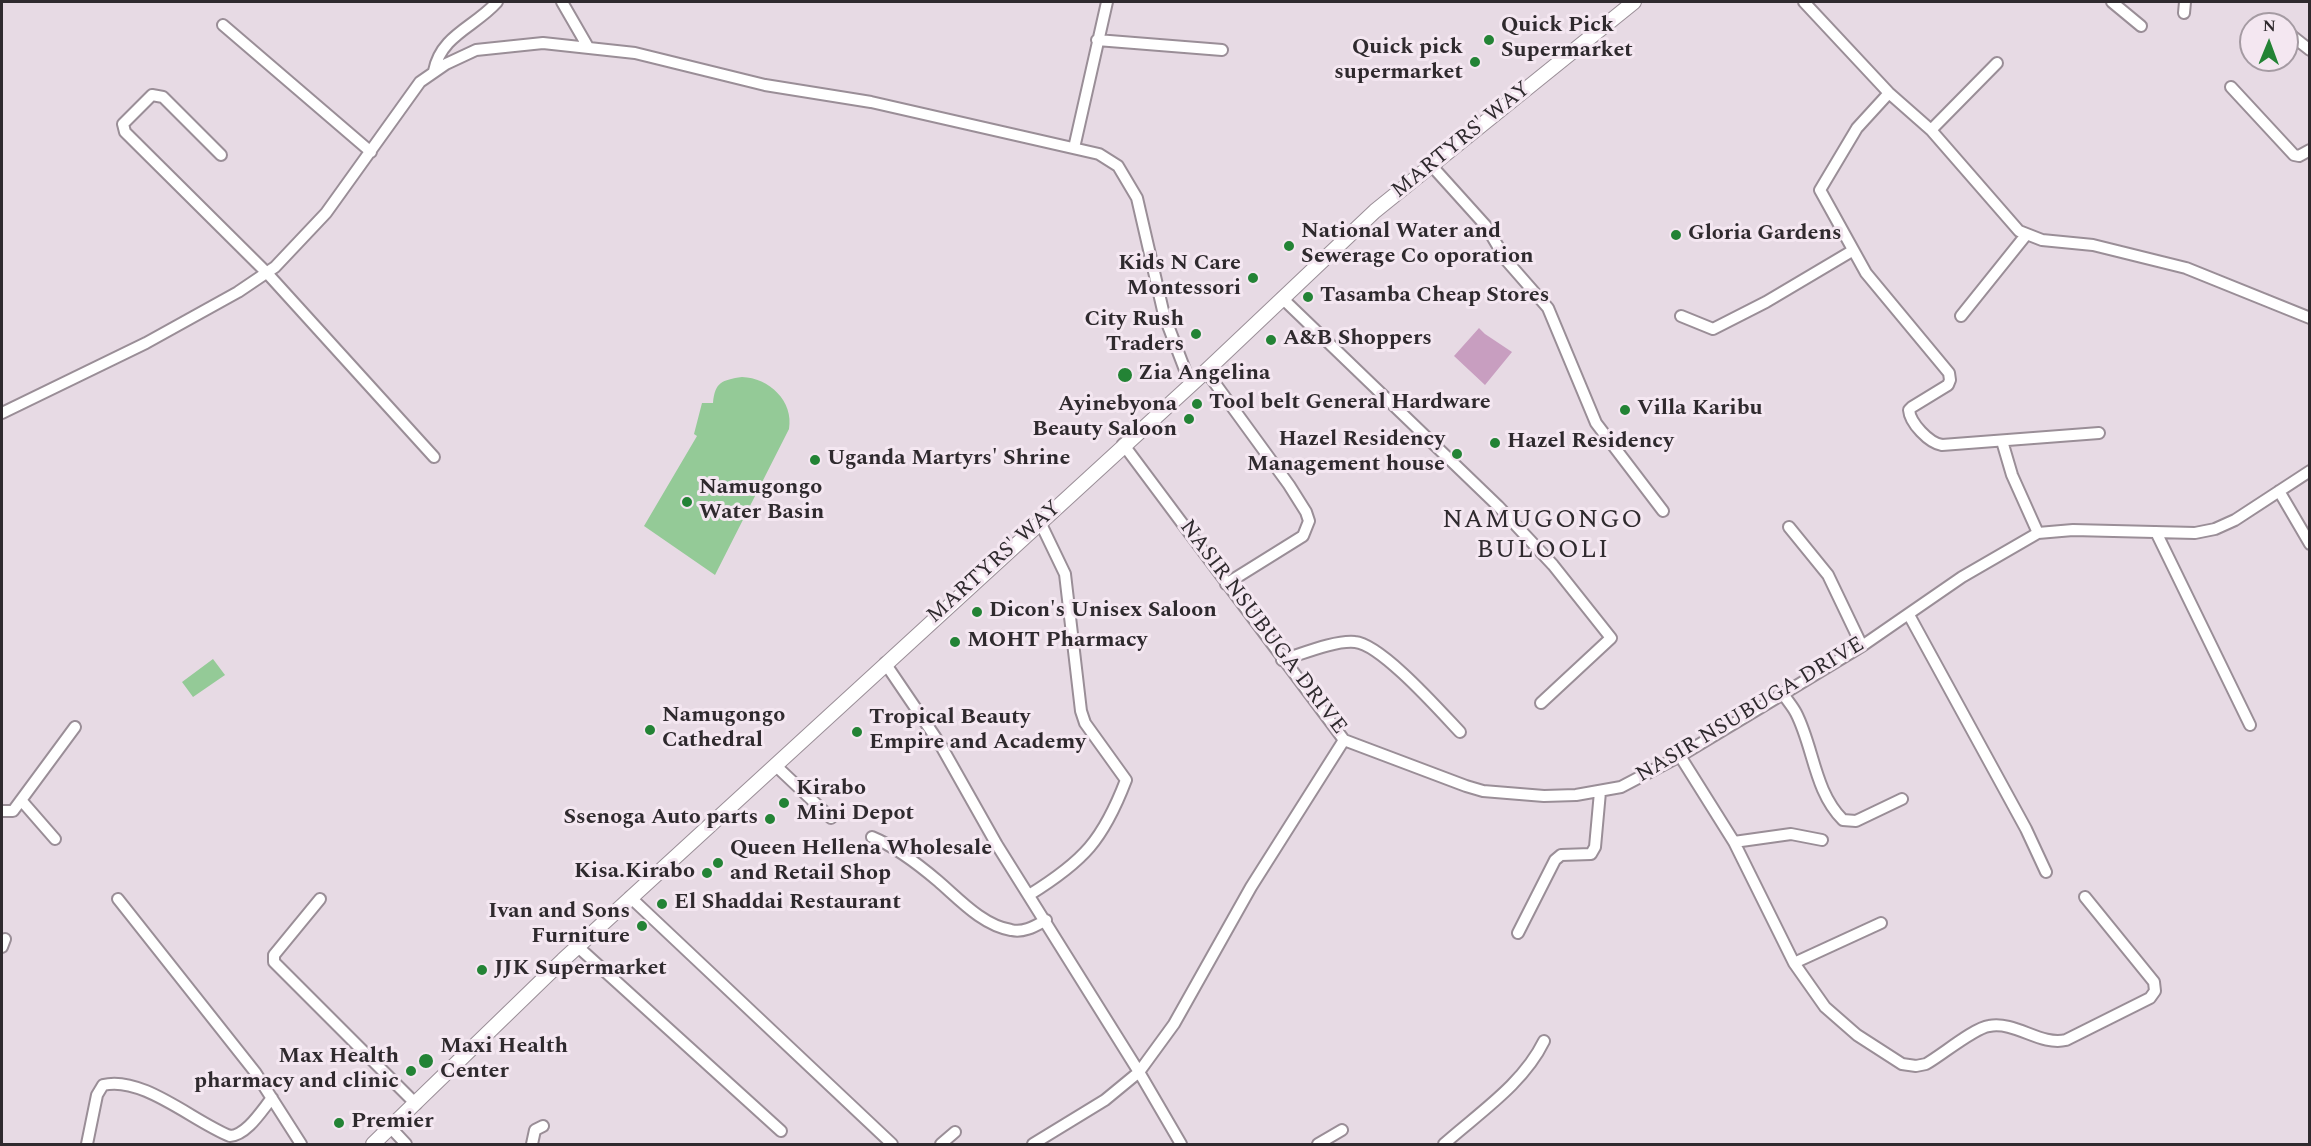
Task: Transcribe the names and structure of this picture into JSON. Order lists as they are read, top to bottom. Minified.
{"streets":{"main road":["MARTYRS' WAY"],"street":["NASIR NSUBUGA DRIVE"]},"crossings":[["MARTYRS' WAY","NASIR NSUBUGA DRIVE"]],"districts":["NAMUGONGO BULOOLI"],"places":["Quick Pick Supermarket","Quick pick supermarket","Gloria Gardens","National Water and Sewerage Co oporation","Kids N Care Montessori","Tasamba Cheap Stores","City Rush Traders","A&B Shoppers","Zia Angelina","Tool belt General Hardware","Villa Karibu","Ayinebyona Beauty Saloon","Hazel Residency","Hazel Residency Management house","Uganda Martyrs' Shrine","Namugongo Water Basin","Dicon's Unisex Saloon","MOHT Pharmacy","Namugongo Cathedral","Tropical Beauty Empire and Academy","Kirabo Mini Depot","Ssenoga Auto parts","Queen Hellena Wholesale and Retail Shop","Kisa.Kirabo","El Shaddai Restaurant","Ivan and Sons Furniture","JJK Supermarket","Maxi Health Center","Max Health pharmacy and clinic","Premier"],"north":"top"}
